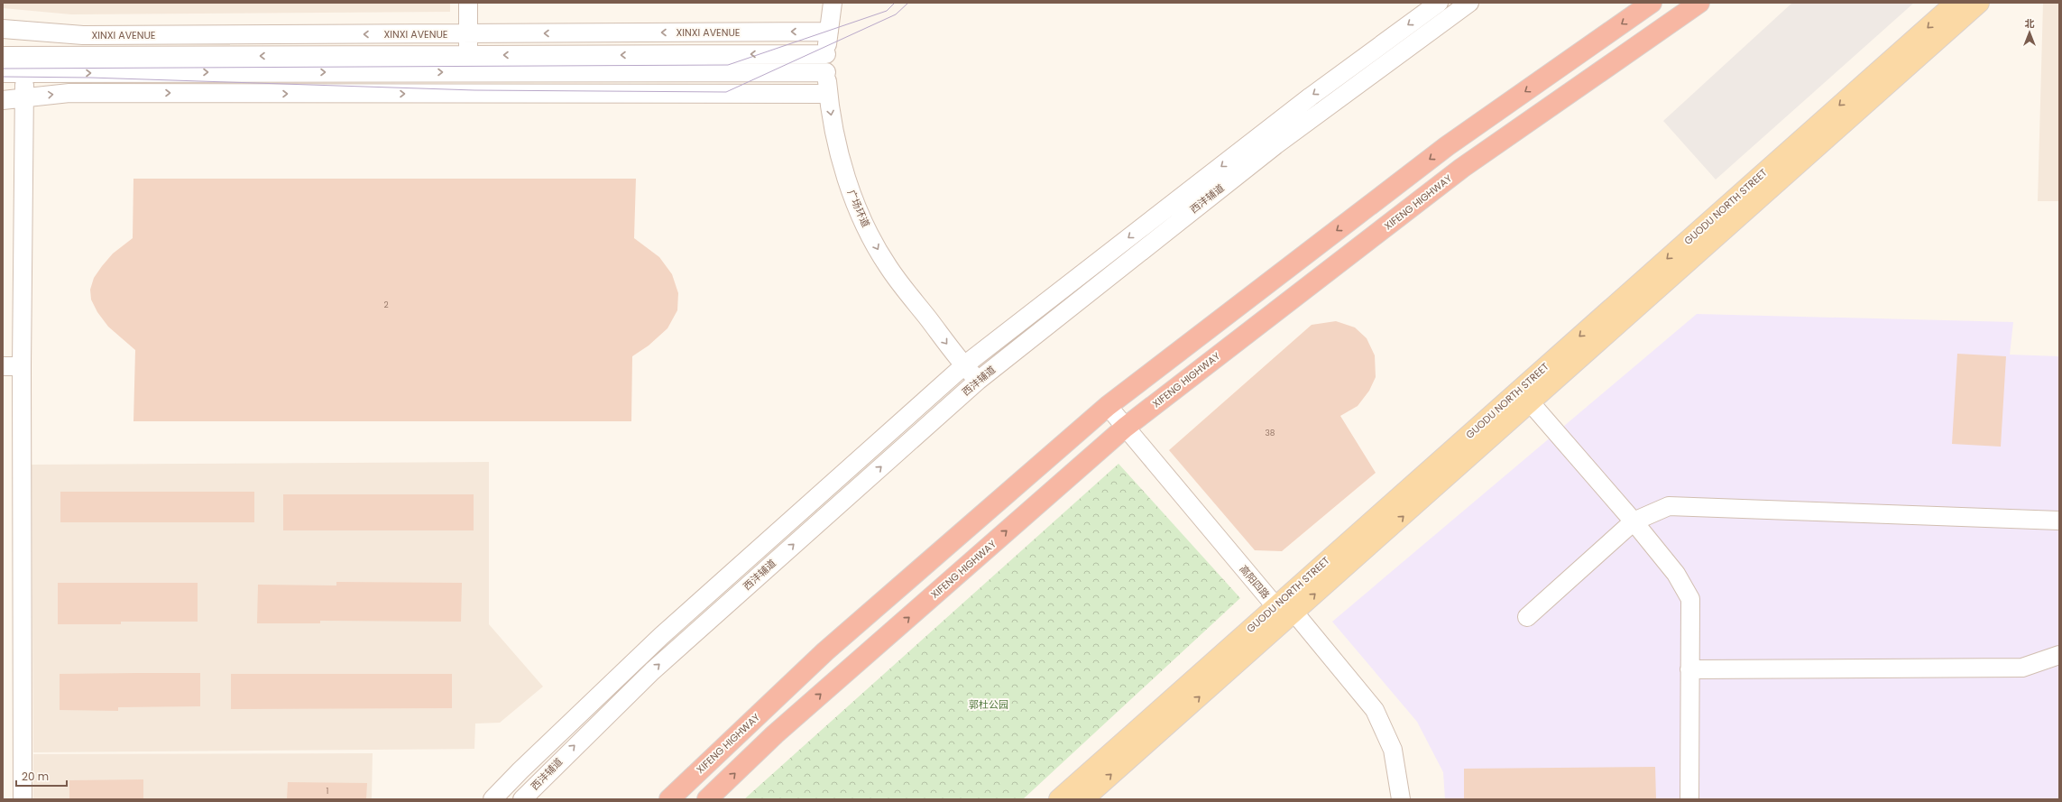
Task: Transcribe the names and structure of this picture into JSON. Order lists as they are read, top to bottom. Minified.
{"streets":{"highway":["XIFENG HIGHWAY"],"main road":["GUODU NORTH STREET"],"street":["XINXI AVENUE","西沣辅道","广场环道","高阳四路"]},"crossings":[["XINXI AVENUE","广场环道"],["西沣辅道","广场环道"],["XIFENG HIGHWAY","高阳四路"],["GUODU NORTH STREET","高阳四路"]],"one_way":["广场环道"],"parks":["郭杜公园"],"house_numbers":["2","38","1"],"scale_bar":"20 m","north":"top"}
